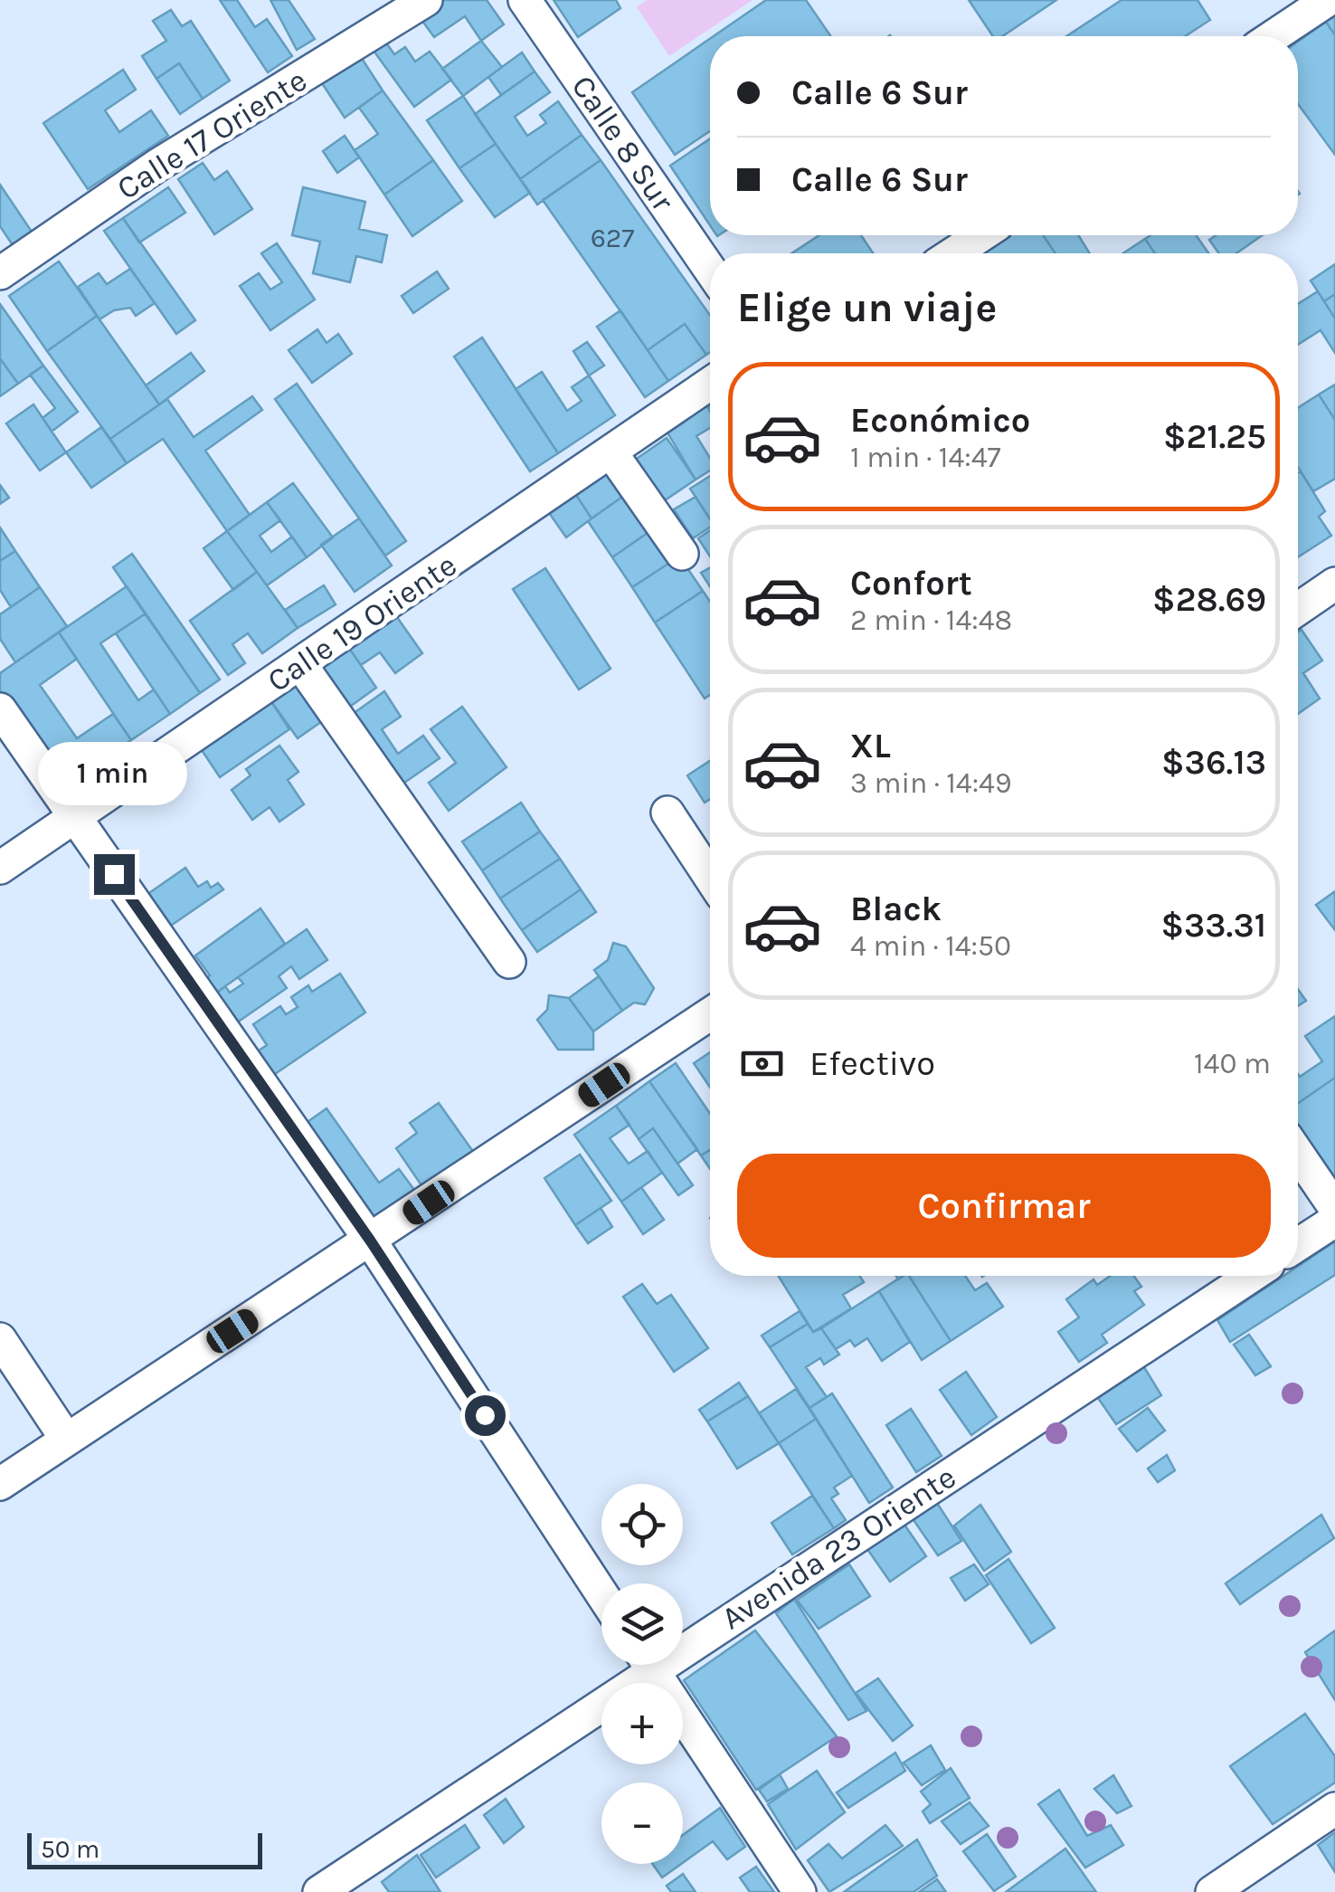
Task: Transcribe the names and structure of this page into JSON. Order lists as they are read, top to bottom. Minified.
{"streets":{"street":["Calle 17 Oriente","Calle 8 Sur","Calle 19 Oriente","Avenida 23 Oriente"]},"house_numbers":["627"],"scale_bar":"50 m","page":{"banner":["Calle 6 Sur","Calle 6 Sur"],"heading":"Elige un viaje","list":[{"name":"Económico","note":"1 min · 14:47","value":"$21.25"},{"name":"Confort","note":"2 min · 14:48","value":"$28.69"},{"name":"XL","note":"3 min · 14:49","value":"$36.13"},{"name":"Black","note":"4 min · 14:50","value":"$33.31"}],"bubble":"1 min","pay":["Efectivo","140 m"],"buttons":"Confirmar","map_buttons":["+","−"],"scale":"50 m"}}
